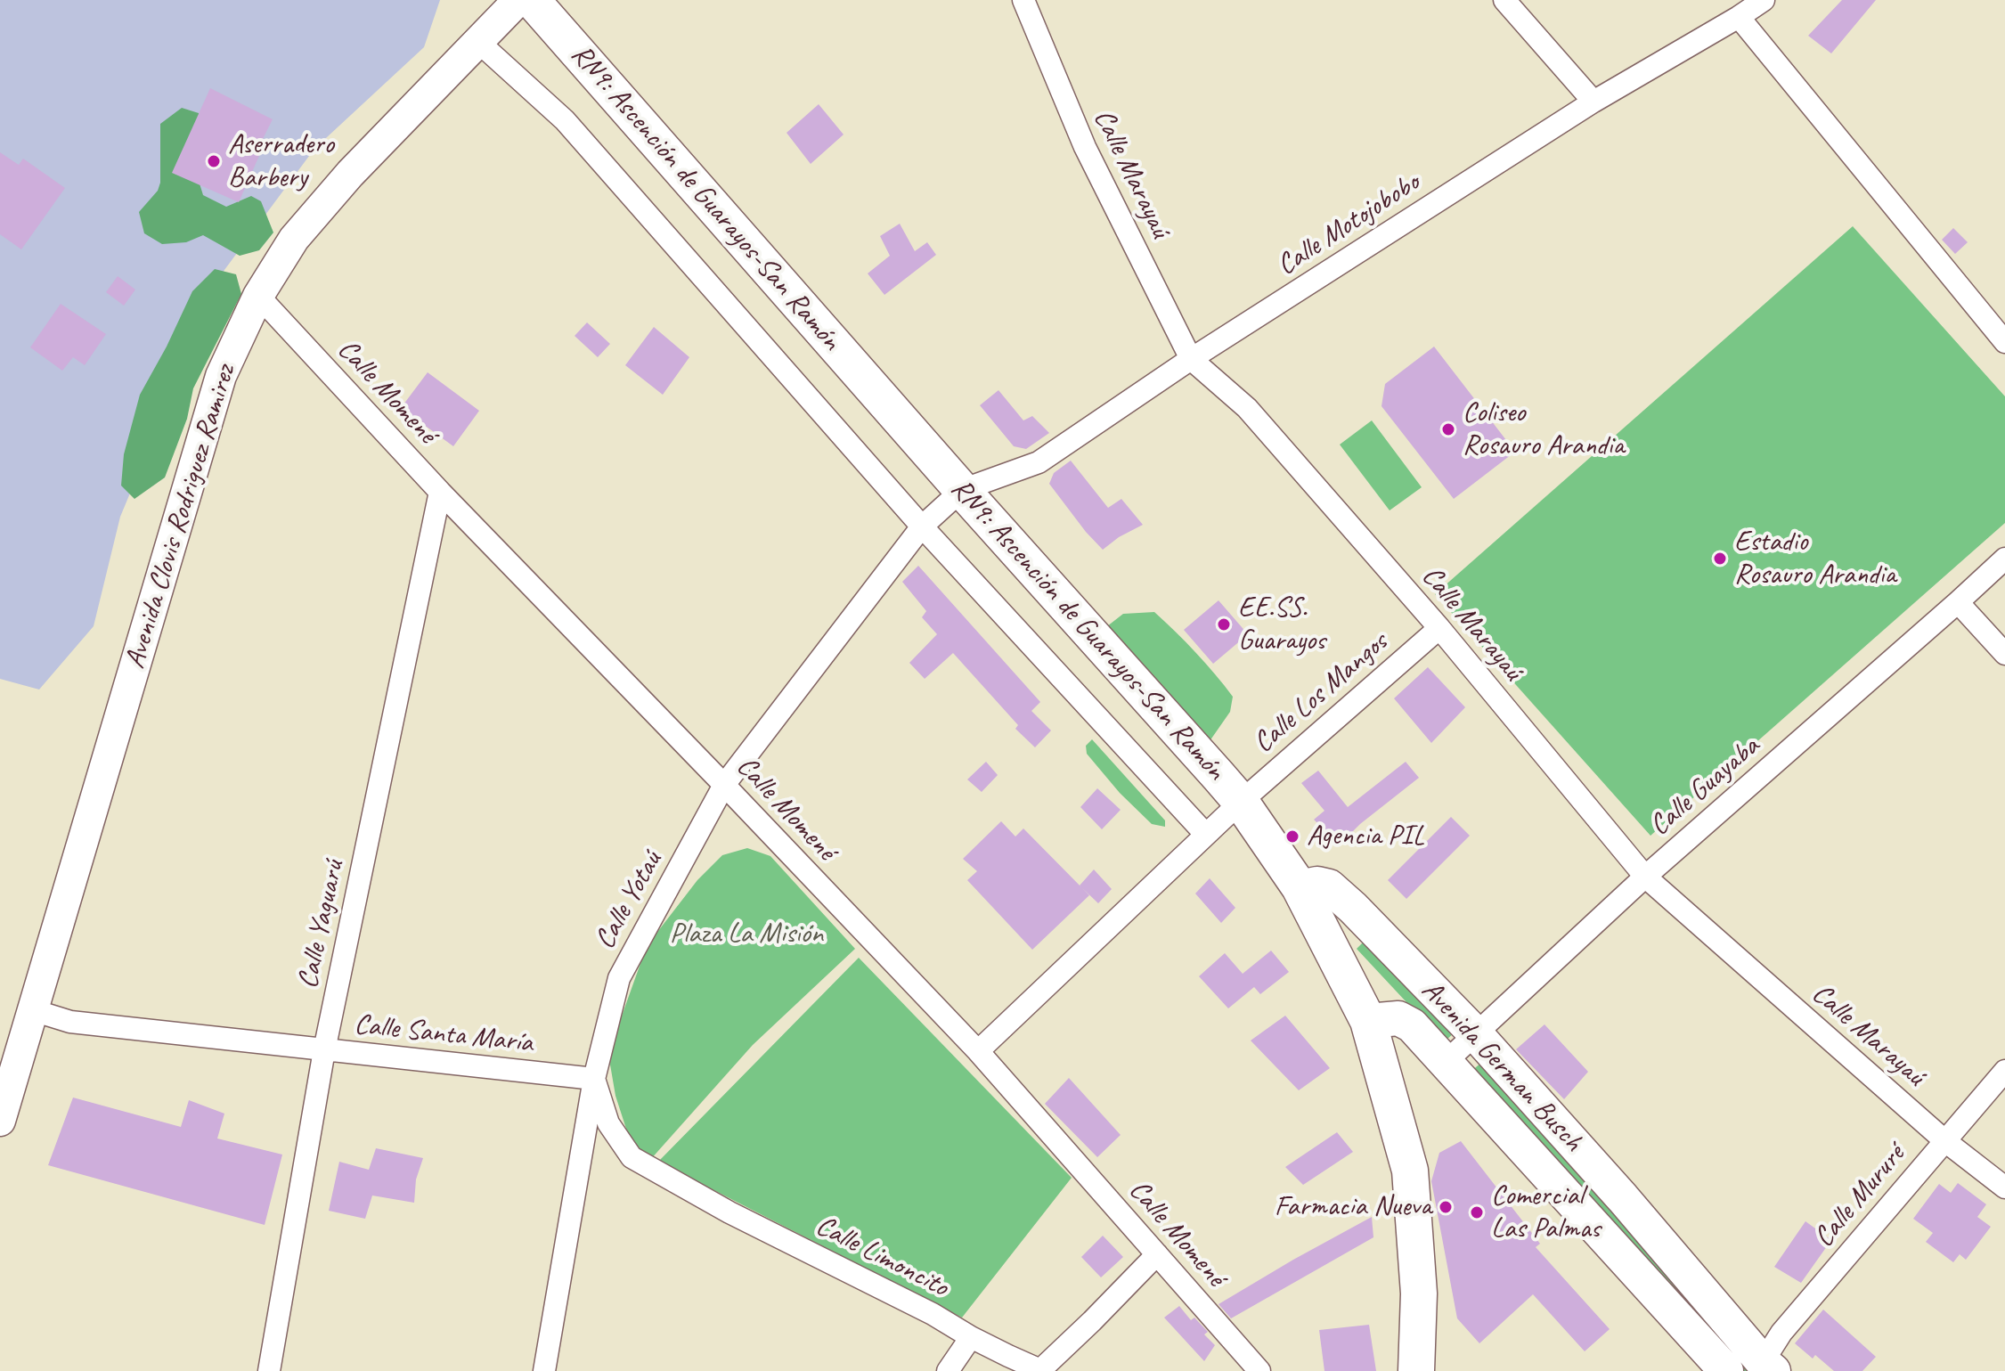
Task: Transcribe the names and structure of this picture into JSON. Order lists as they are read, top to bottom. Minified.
{"streets":{"highway":["RN9: Ascención de Guarayos-San Ramón"],"main road":["Avenida Clovis Rodriguez Ramirez","Avenida German Busch"],"street":["Calle Marayaú","Calle Motojobobo","Calle Momené","Calle Los Mangos","Calle Guayaba","Calle Yotaú","Calle Yaguarú","Calle Santa María","Calle Mururé","Calle Limoncito"]},"crossings":[["Calle Marayaú","Calle Motojobobo"],["Calle Marayaú","Calle Los Mangos"],["Calle Marayaú","Calle Guayaba"],["Calle Marayaú","Calle Mururé"],["RN9: Ascención de Guarayos-San Ramón","Calle Motojobobo"],["RN9: Ascención de Guarayos-San Ramón","Calle Los Mangos"],["RN9: Ascención de Guarayos-San Ramón","Calle Yotaú"],["RN9: Ascención de Guarayos-San Ramón","Avenida German Busch"],["Calle Motojobobo","Calle Yotaú"],["Calle Momené","Avenida Clovis Rodriguez Ramirez"],["Calle Momené","Calle Los Mangos"],["Calle Momené","Calle Yotaú"],["Calle Momené","Calle Yaguarú"],["Calle Momené","Calle Limoncito"],["Avenida Clovis Rodriguez Ramirez","Calle Santa María"],["Calle Guayaba","Avenida German Busch"],["Calle Yotaú","Calle Santa María"],["Calle Yotaú","Calle Limoncito"],["Calle Yaguarú","Calle Santa María"],["Calle Santa María","Calle Limoncito"],["Avenida German Busch","Calle Mururé"]],"parks":["Plaza La Misión"],"places":["Aserradero Barbery","Coliseo Rosauro Arandia","Estadio Rosauro Arandia","EE.SS. Guarayos","Agencia PIL","Farmacia Nueva","Comercial Las Palmas"]}
